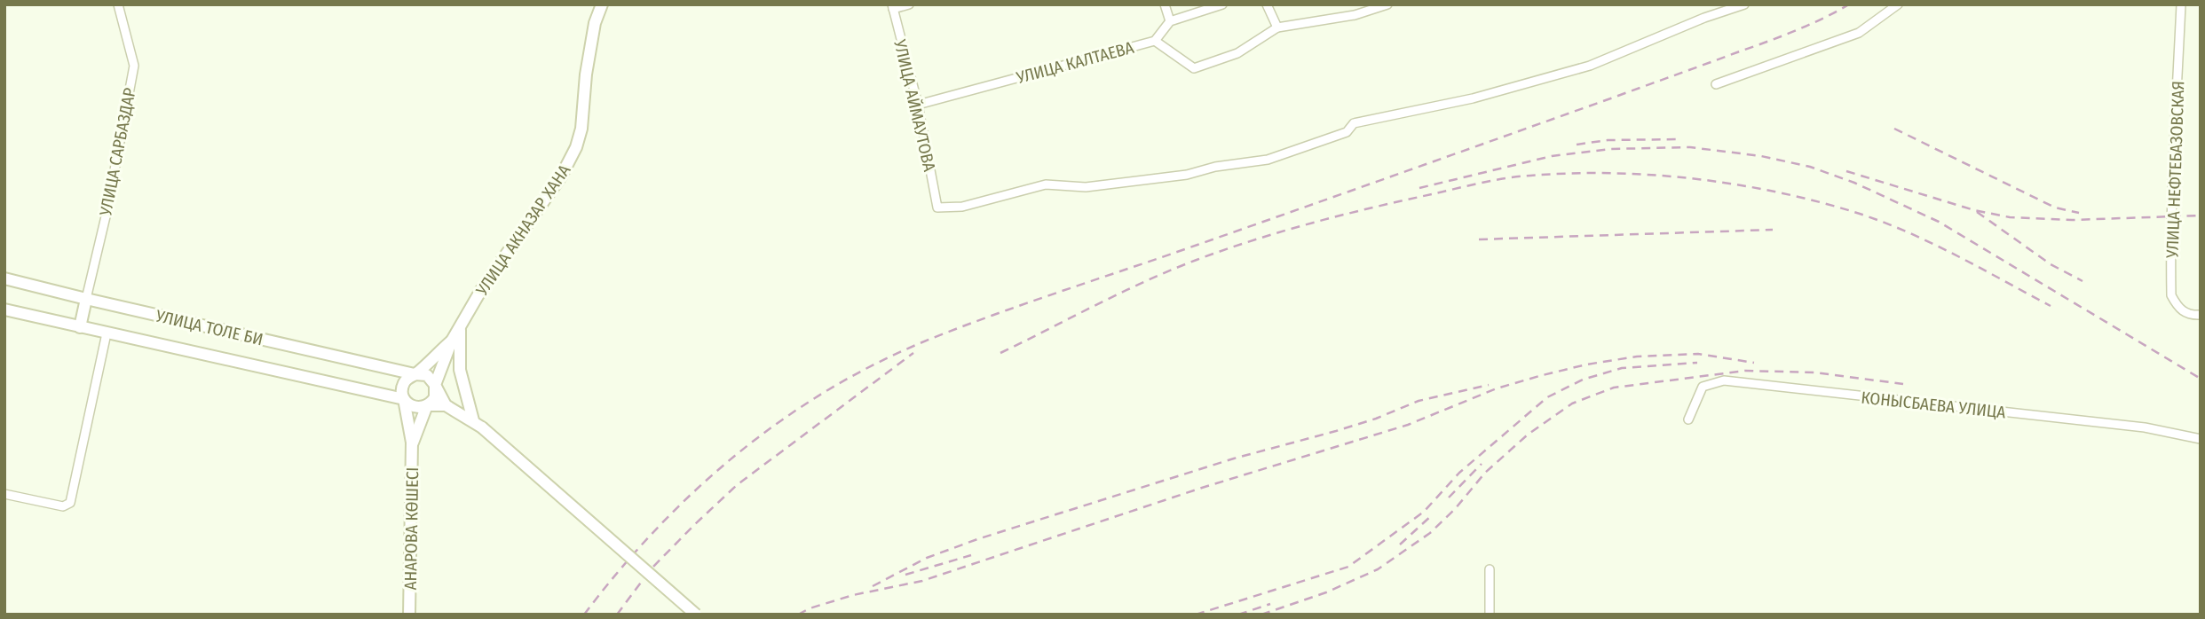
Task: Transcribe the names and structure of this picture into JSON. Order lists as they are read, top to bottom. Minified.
{"streets":{"main road":["УЛИЦА АКНАЗАР ХАНА","УЛИЦА ТОЛЕ БИ","АНАРОВА КӨШЕСІ"],"street":["УЛИЦА КАЛТАЕВА","УЛИЦА АЙМАУТОВА","УЛИЦА САРБАЗДАР","УЛИЦА НЕФТЕБАЗОВСКАЯ","КОНЫСБАЕВА УЛИЦА"]},"crossings":[["УЛИЦА КАЛТАЕВА","УЛИЦА АЙМАУТОВА"],["УЛИЦА САРБАЗДАР","УЛИЦА ТОЛЕ БИ"],["УЛИЦА АКНАЗАР ХАНА","УЛИЦА ТОЛЕ БИ"]]}
